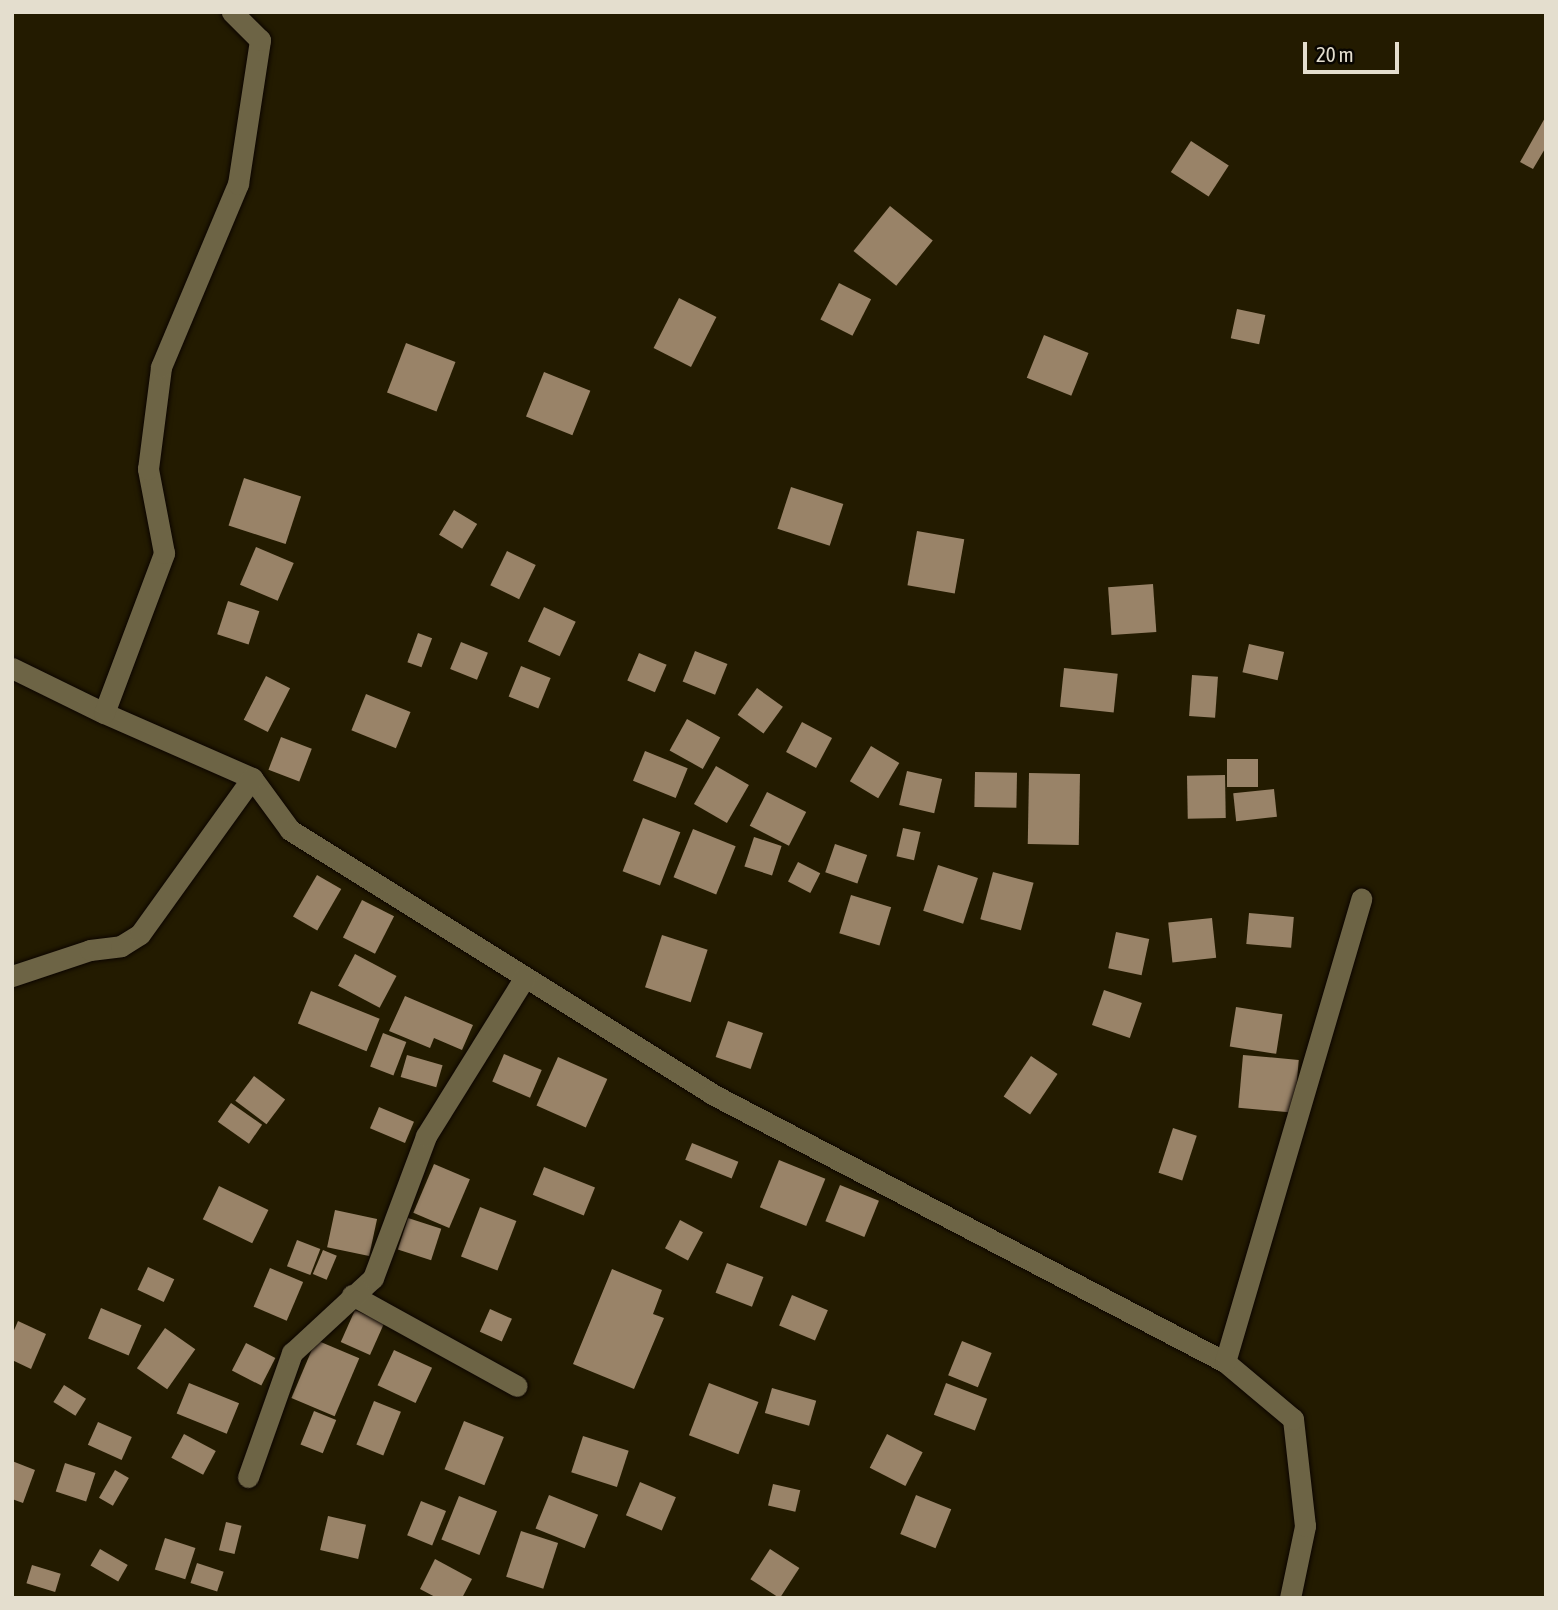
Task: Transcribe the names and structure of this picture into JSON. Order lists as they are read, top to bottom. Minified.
{"scale_bar":"20 m"}
